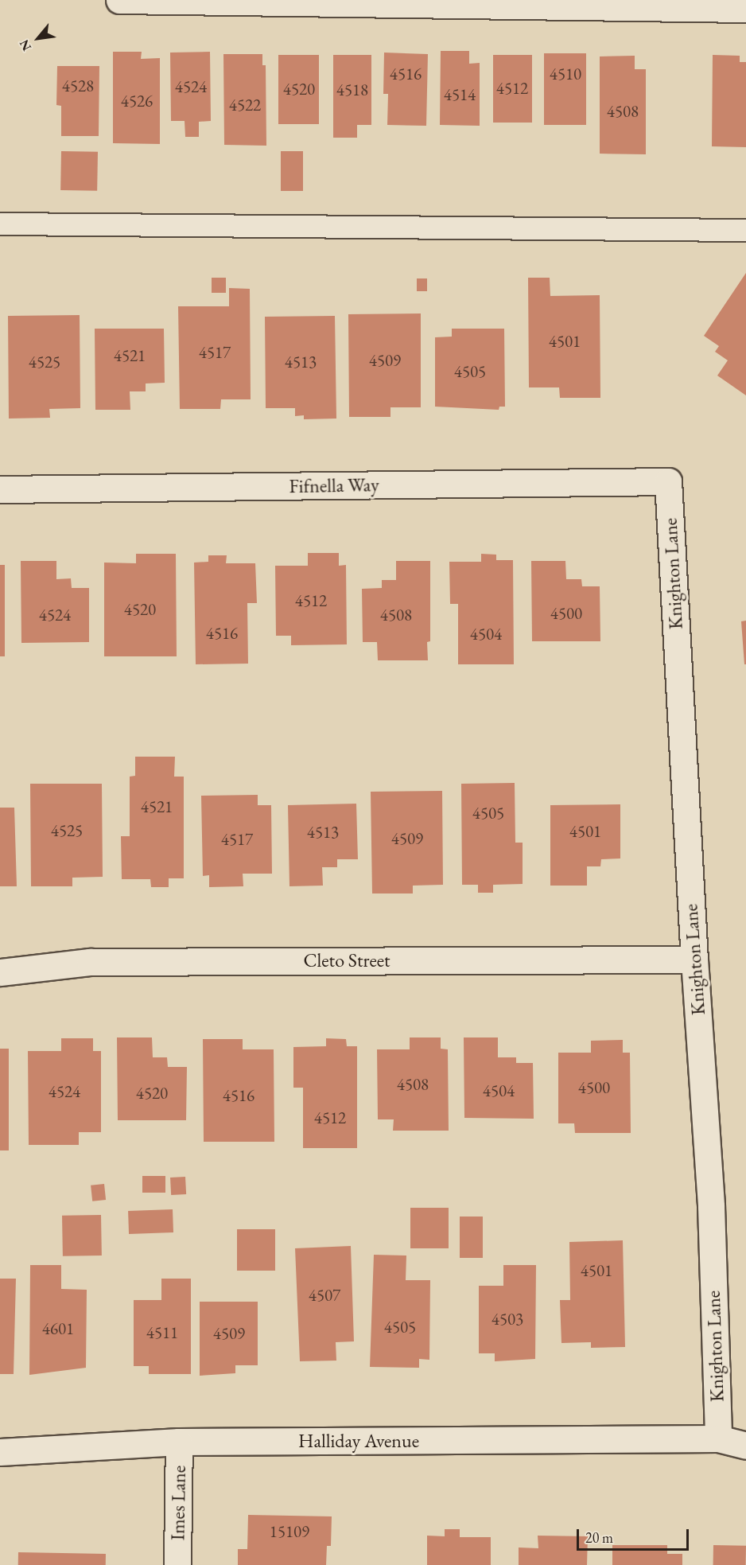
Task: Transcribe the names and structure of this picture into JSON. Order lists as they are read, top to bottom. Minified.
{"streets":{"street":["Fifnella Way","Knighton Lane","Cleto Street","Halliday Avenue","Imes Lane"]},"crossings":[["Fifnella Way","Knighton Lane"],["Knighton Lane","Cleto Street"],["Knighton Lane","Halliday Avenue"],["Halliday Avenue","Imes Lane"]],"house_numbers":["4516","4510","4528","4524","4512","4520","4518","4514","4526","4522","4508","4501","4517","4521","4509","4525","4513","4505","4512","4520","4500","4524","4508","4516","4504","4521","4505","4525","4501","4513","4509","4517","4508","4500","4504","4524","4520","4516","4512","4501","4507","4503","4505","4601","4511","4509","15109"],"scale_bar":"20 m","north":"bottom left"}
